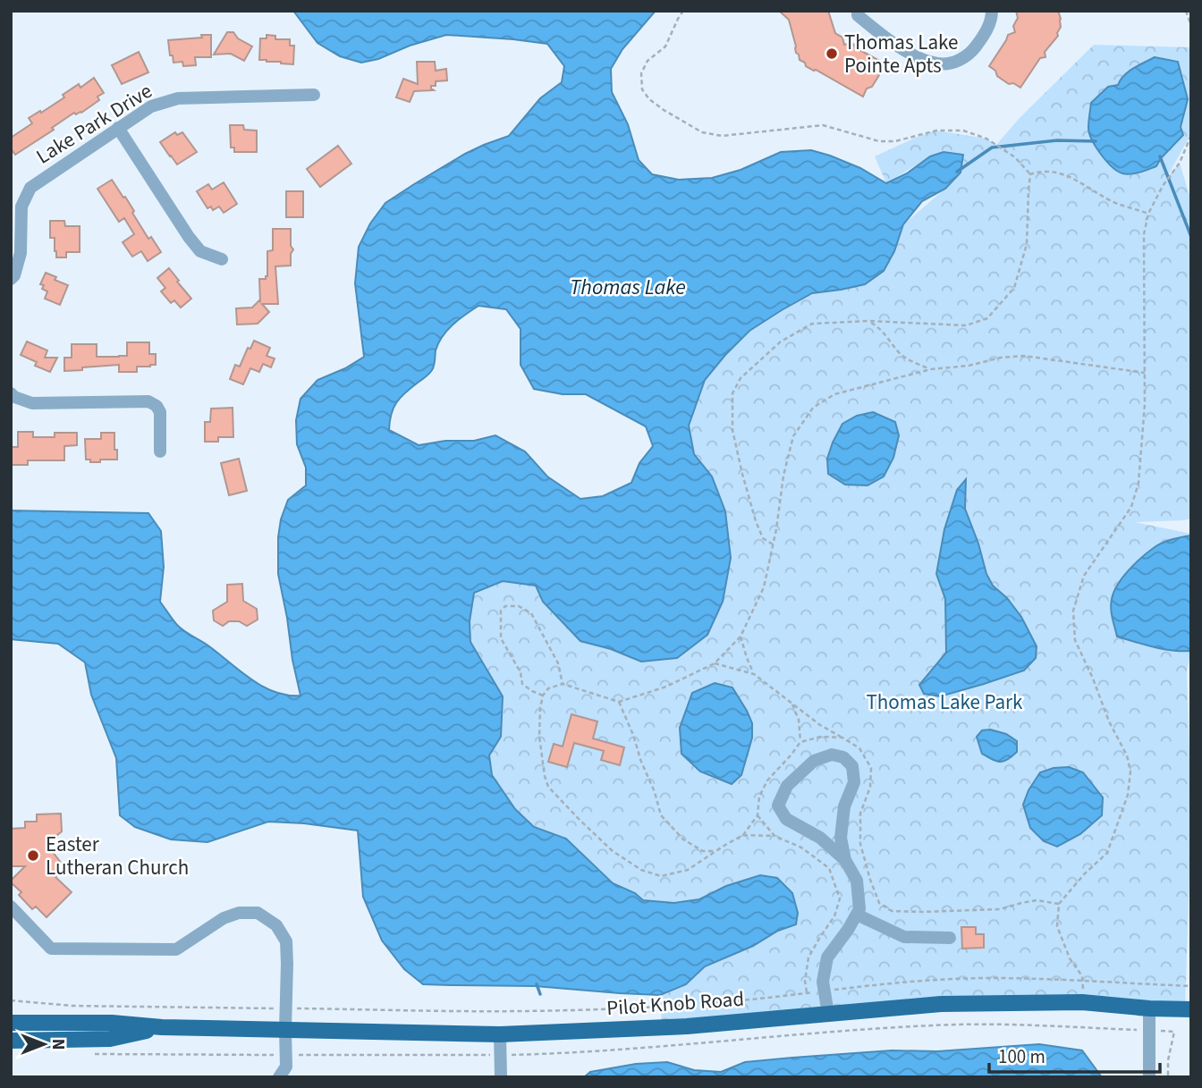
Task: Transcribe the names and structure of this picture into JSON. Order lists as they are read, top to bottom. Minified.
{"streets":{"main road":["Pilot Knob Road"],"street":["Lake Park Drive"]},"water":["Thomas Lake"],"parks":["Thomas Lake Park"],"places":["Thomas Lake Pointe Apts","Easter Lutheran Church"],"scale_bar":"100 m","north":"right"}
